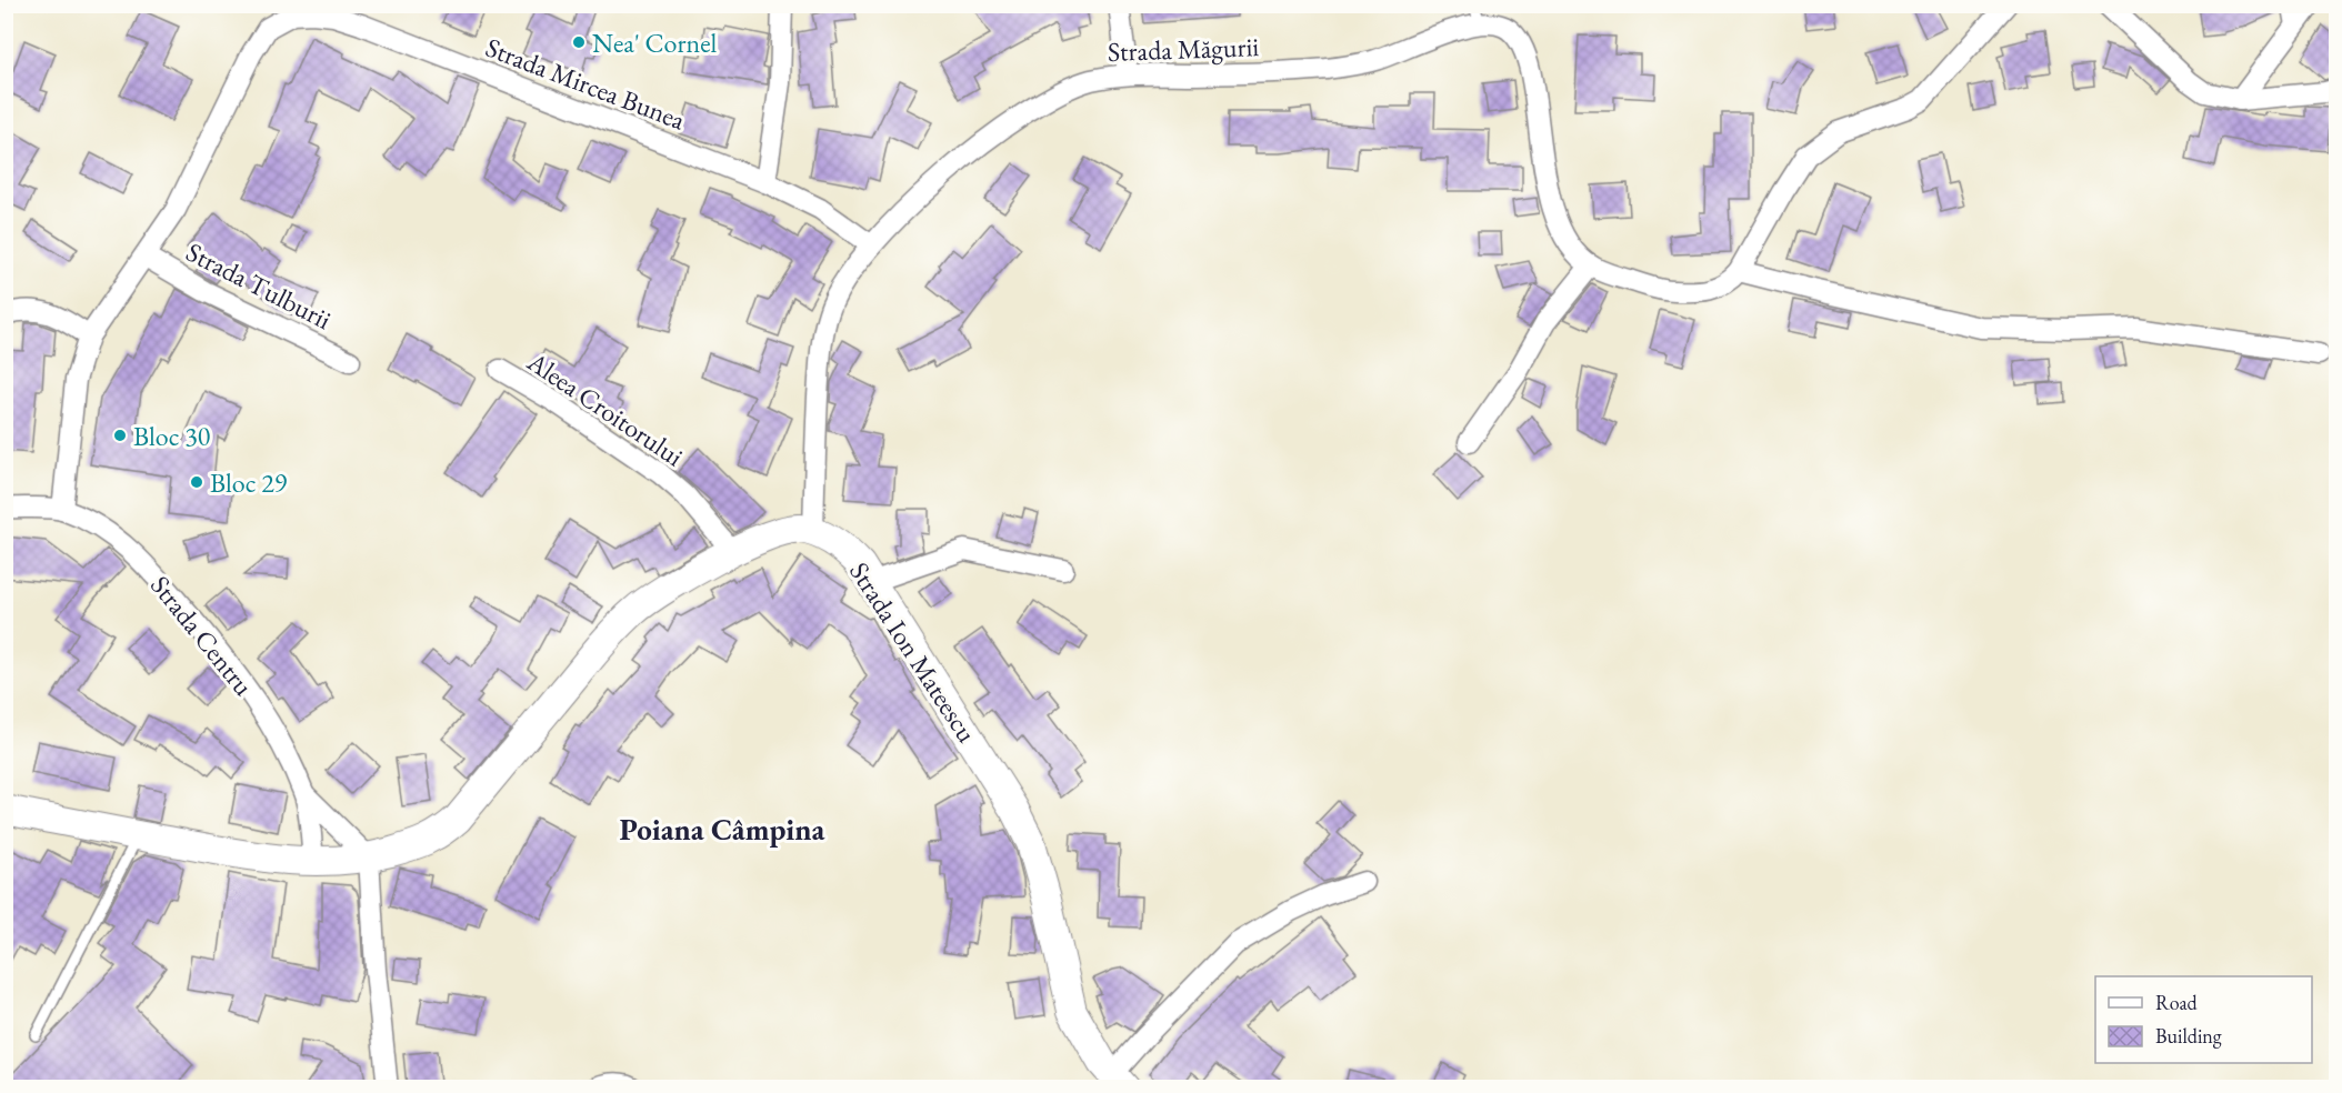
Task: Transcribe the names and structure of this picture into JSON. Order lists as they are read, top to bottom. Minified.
{"streets":{"main road":["Strada Ion Mateescu"],"street":["Strada Măgurii","Strada Mircea Bunea","Strada Tulburii","Aleea Croitorului","Strada Centru"]},"crossings":[["Strada Măgurii","Strada Mircea Bunea"],["Strada Măgurii","Strada Ion Mateescu"],["Strada Mircea Bunea","Strada Tulburii"],["Aleea Croitorului","Strada Ion Mateescu"]],"districts":["Poiana Câmpina"],"places":["Nea' Cornel","Bloc 30","Bloc 29"],"legend":["Road","Building"]}
